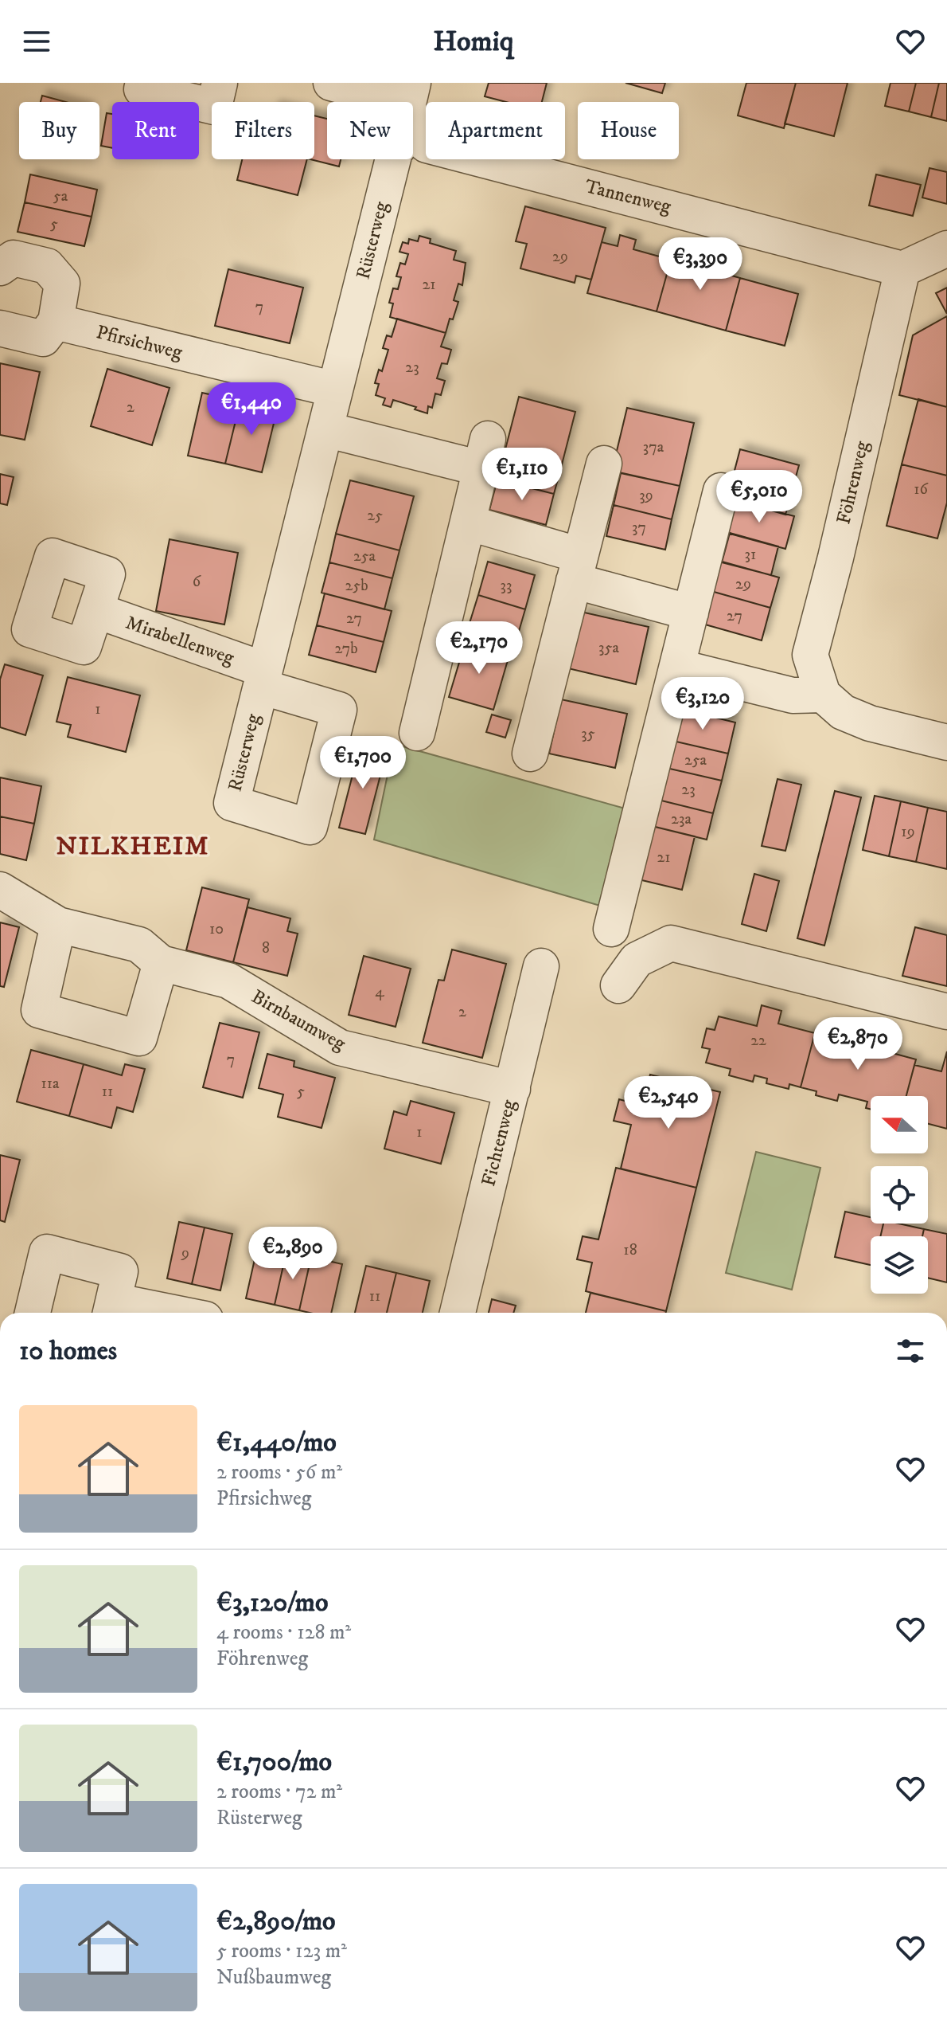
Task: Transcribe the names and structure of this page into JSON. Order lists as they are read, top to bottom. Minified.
{"streets":{"street":["Tannenweg","Rüsterweg","Pfirsichweg","Föhrenweg","Mirabellenweg","Birnbaumweg","Fichtenweg"]},"crossings":[["Tannenweg","Föhrenweg"],["Rüsterweg","Pfirsichweg"],["Rüsterweg","Mirabellenweg"],["Birnbaumweg","Fichtenweg"]],"districts":["NILKHEIM"],"house_numbers":["5a","5","29","21","7","23","2","37a","16","39","25","37","31","25a","6","29","25b","33","27","27","35a","27b","1","35","25a","23","23a","19","21","10","8","4","2","22","7","11a","11","5","1","18","9","11"],"north":"left","page":{"header":"Homiq","chip":["Buy","Rent","Filters","New","Apartment","House"],"price":["€3,390","€1,440","€1,110","€5,010","€2,170","€3,120","€1,700","€2,870","€2,540","€2,890"],"heading":"10 homes","list":[{"name":"€1,440/mo","note":"2 rooms · 56 m² · Pfirsichweg"},{"name":"€3,120/mo","note":"4 rooms · 128 m² · Föhrenweg"},{"name":"€1,700/mo","note":"2 rooms · 72 m² · Rüsterweg"},{"name":"€2,890/mo","note":"5 rooms · 123 m² · Nußbaumweg"}]}}
